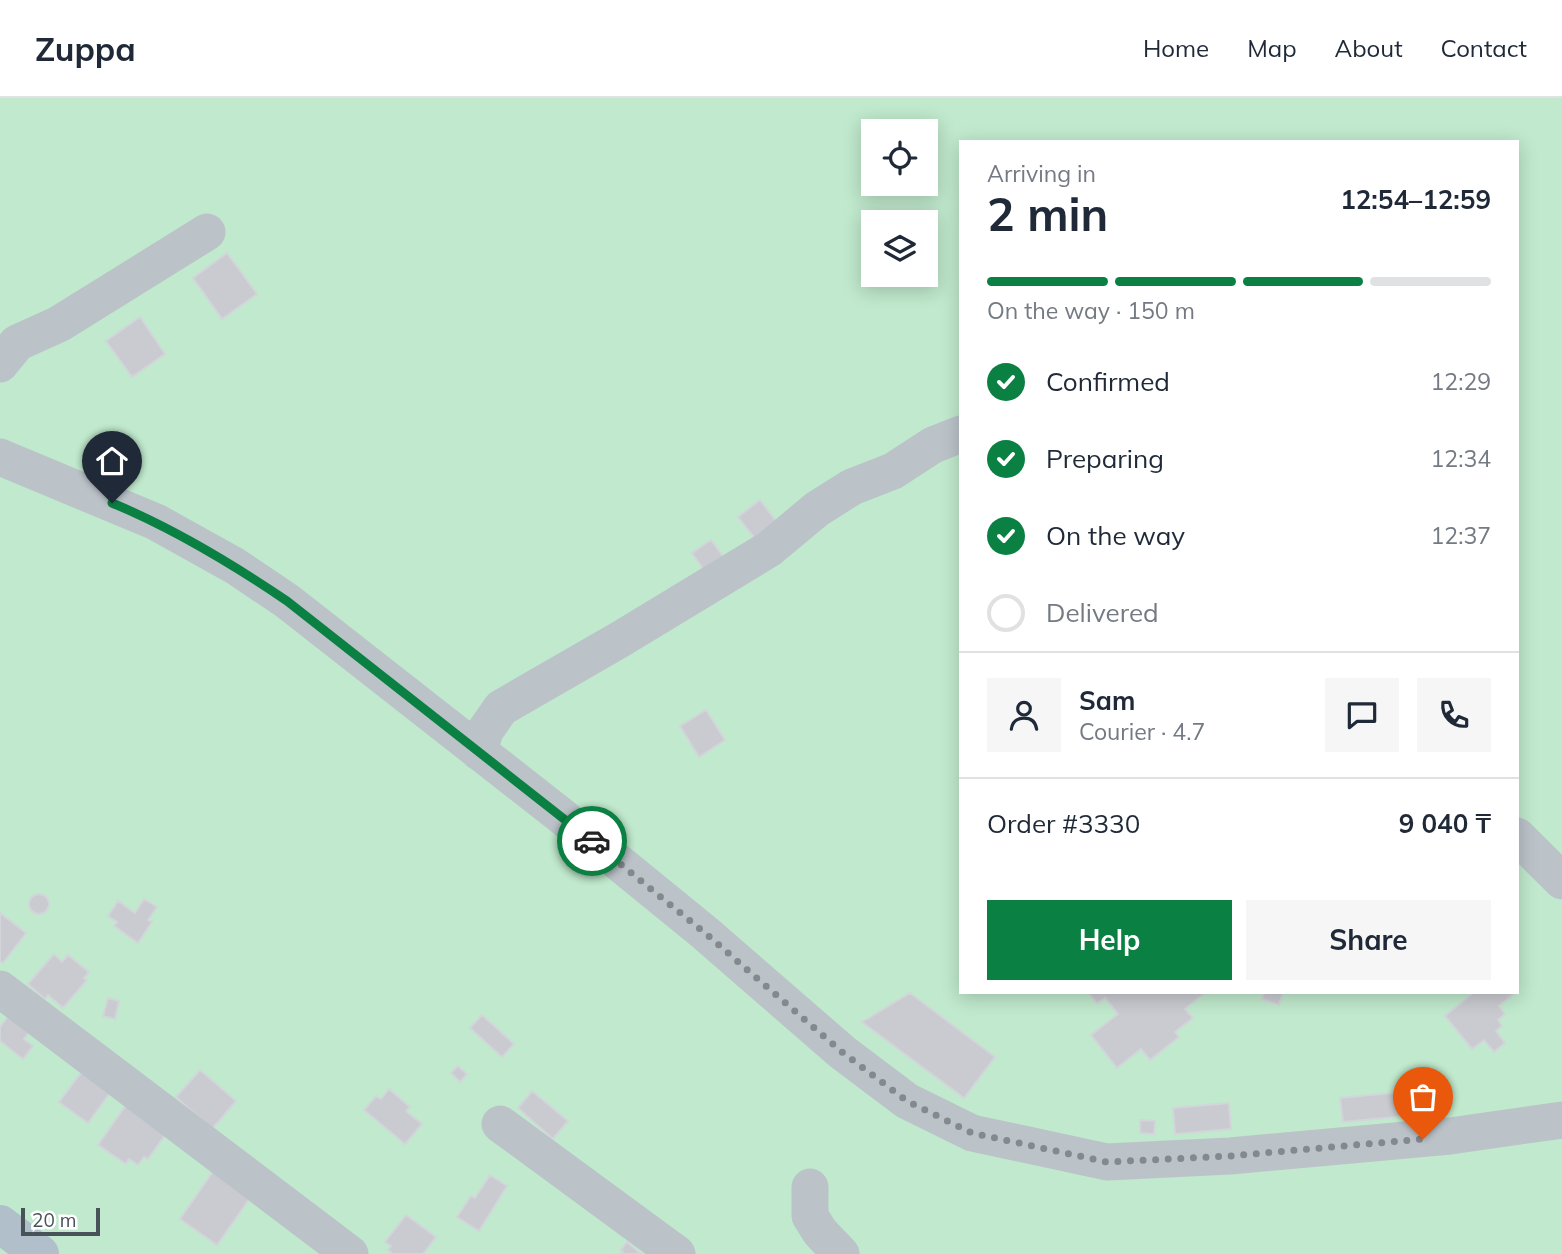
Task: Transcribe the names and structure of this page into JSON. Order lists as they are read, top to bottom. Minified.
{"scale_bar":"20 m","page":{"header":"Zuppa","nav":["Home","Map","About","Contact"],"heading":["2 min","Arriving in","12:54–12:59"],"panel":["Sam","Courier · 4.7","Order #3330","9 040 ₸"],"bar":"On the way · 150 m","list":[["Confirmed","12:29"],["Preparing","12:34"],["On the way","12:37"],"Delivered"],"buttons":["Help","Share"],"scale":"20 m"}}
